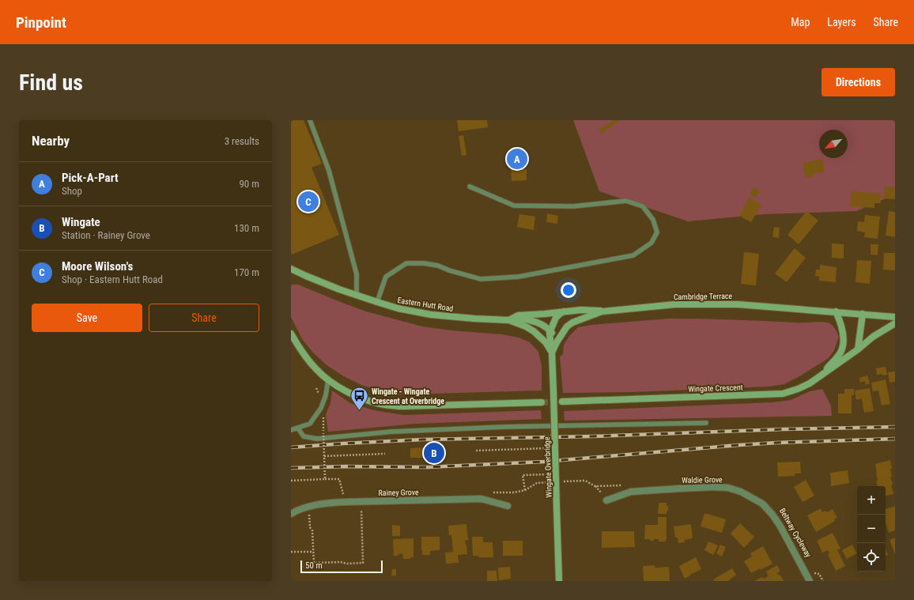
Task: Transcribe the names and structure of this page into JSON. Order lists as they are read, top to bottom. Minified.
{"streets":{"street":["Cambridge Terrace","Eastern Hutt Road","Wingate Crescent","Wingate Overbridge","Waldie Grove","Rainey Grove"]},"crossings":[["Cambridge Terrace","Eastern Hutt Road"],["Cambridge Terrace","Wingate Overbridge"],["Eastern Hutt Road","Wingate Overbridge"]],"places":{"bus stop":["Wingate - Wingate Crescent at Overbridge"]},"scale_bar":"50 m","north":"bottom left","page":{"header":"Pinpoint","nav":["Map","Layers","Share"],"buttons":["Directions",["Save","Share"]],"title":"Find us","heading":["Nearby","3 results"],"pins":["A","C","B"],"list":[{"mark":"A","name":"Pick-A-Part","note":"Shop","value":"90 m"},{"mark":"B","name":"Wingate","note":"Station · Rainey Grove","value":"130 m"},{"mark":"C","name":"Moore Wilson's","note":"Shop · Eastern Hutt Road","value":"170 m"}],"map_buttons":["+","−"],"scale":"50 m"}}
